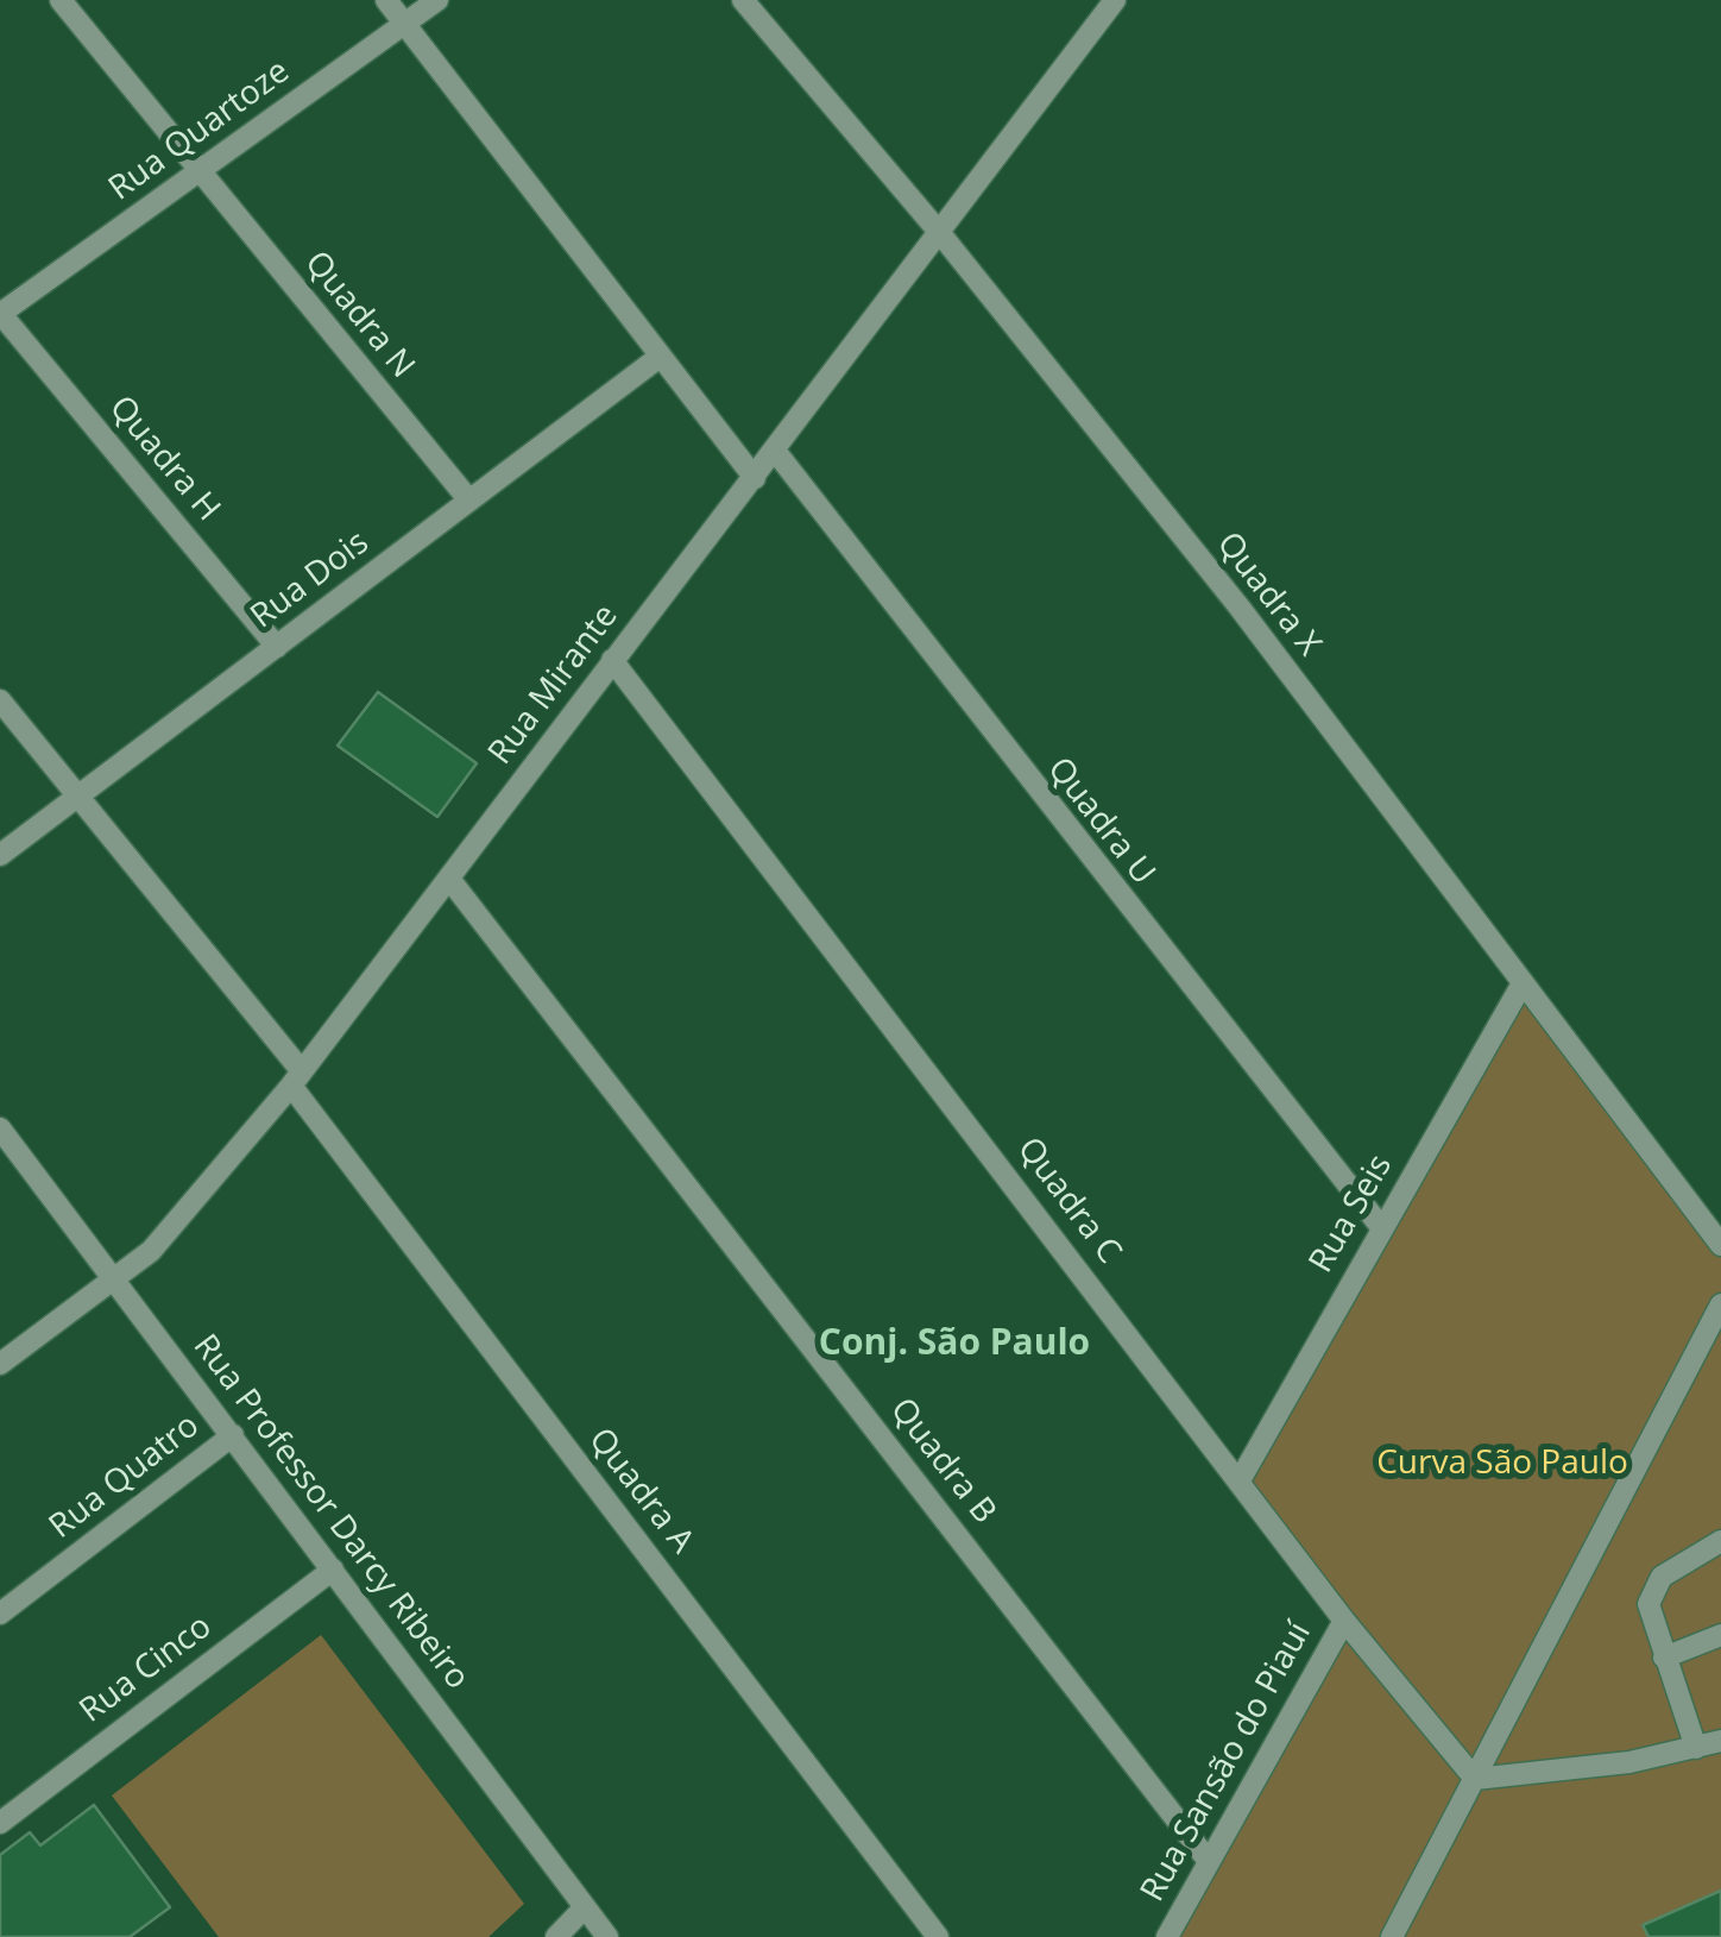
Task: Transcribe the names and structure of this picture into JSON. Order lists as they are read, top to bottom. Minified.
{"streets":{"street":["Rua Quartoze","Quadra N","Quadra H","Rua Dois","Quadra X","Rua Mirante","Quadra U","Quadra C","Rua Seis","Quadra B","Rua Quatro","Quadra A","Rua Professor Darcy Ribeiro","Rua Cinco","Rua Sansão do Piauí"]},"crossings":[["Rua Quartoze","Quadra N"],["Rua Quartoze","Quadra H"],["Quadra N","Rua Dois"],["Quadra H","Rua Dois"],["Rua Dois","Quadra A"],["Quadra X","Rua Mirante"],["Quadra X","Rua Seis"],["Rua Mirante","Quadra U"],["Rua Mirante","Quadra C"],["Rua Mirante","Quadra B"],["Rua Mirante","Quadra A"],["Rua Mirante","Rua Professor Darcy Ribeiro"],["Quadra U","Rua Seis"],["Quadra C","Rua Seis"],["Quadra C","Rua Sansão do Piauí"],["Quadra B","Rua Sansão do Piauí"],["Rua Quatro","Rua Professor Darcy Ribeiro"],["Rua Professor Darcy Ribeiro","Rua Cinco"]],"districts":["Conj. São Paulo"],"parks":["Curva São Paulo"]}
